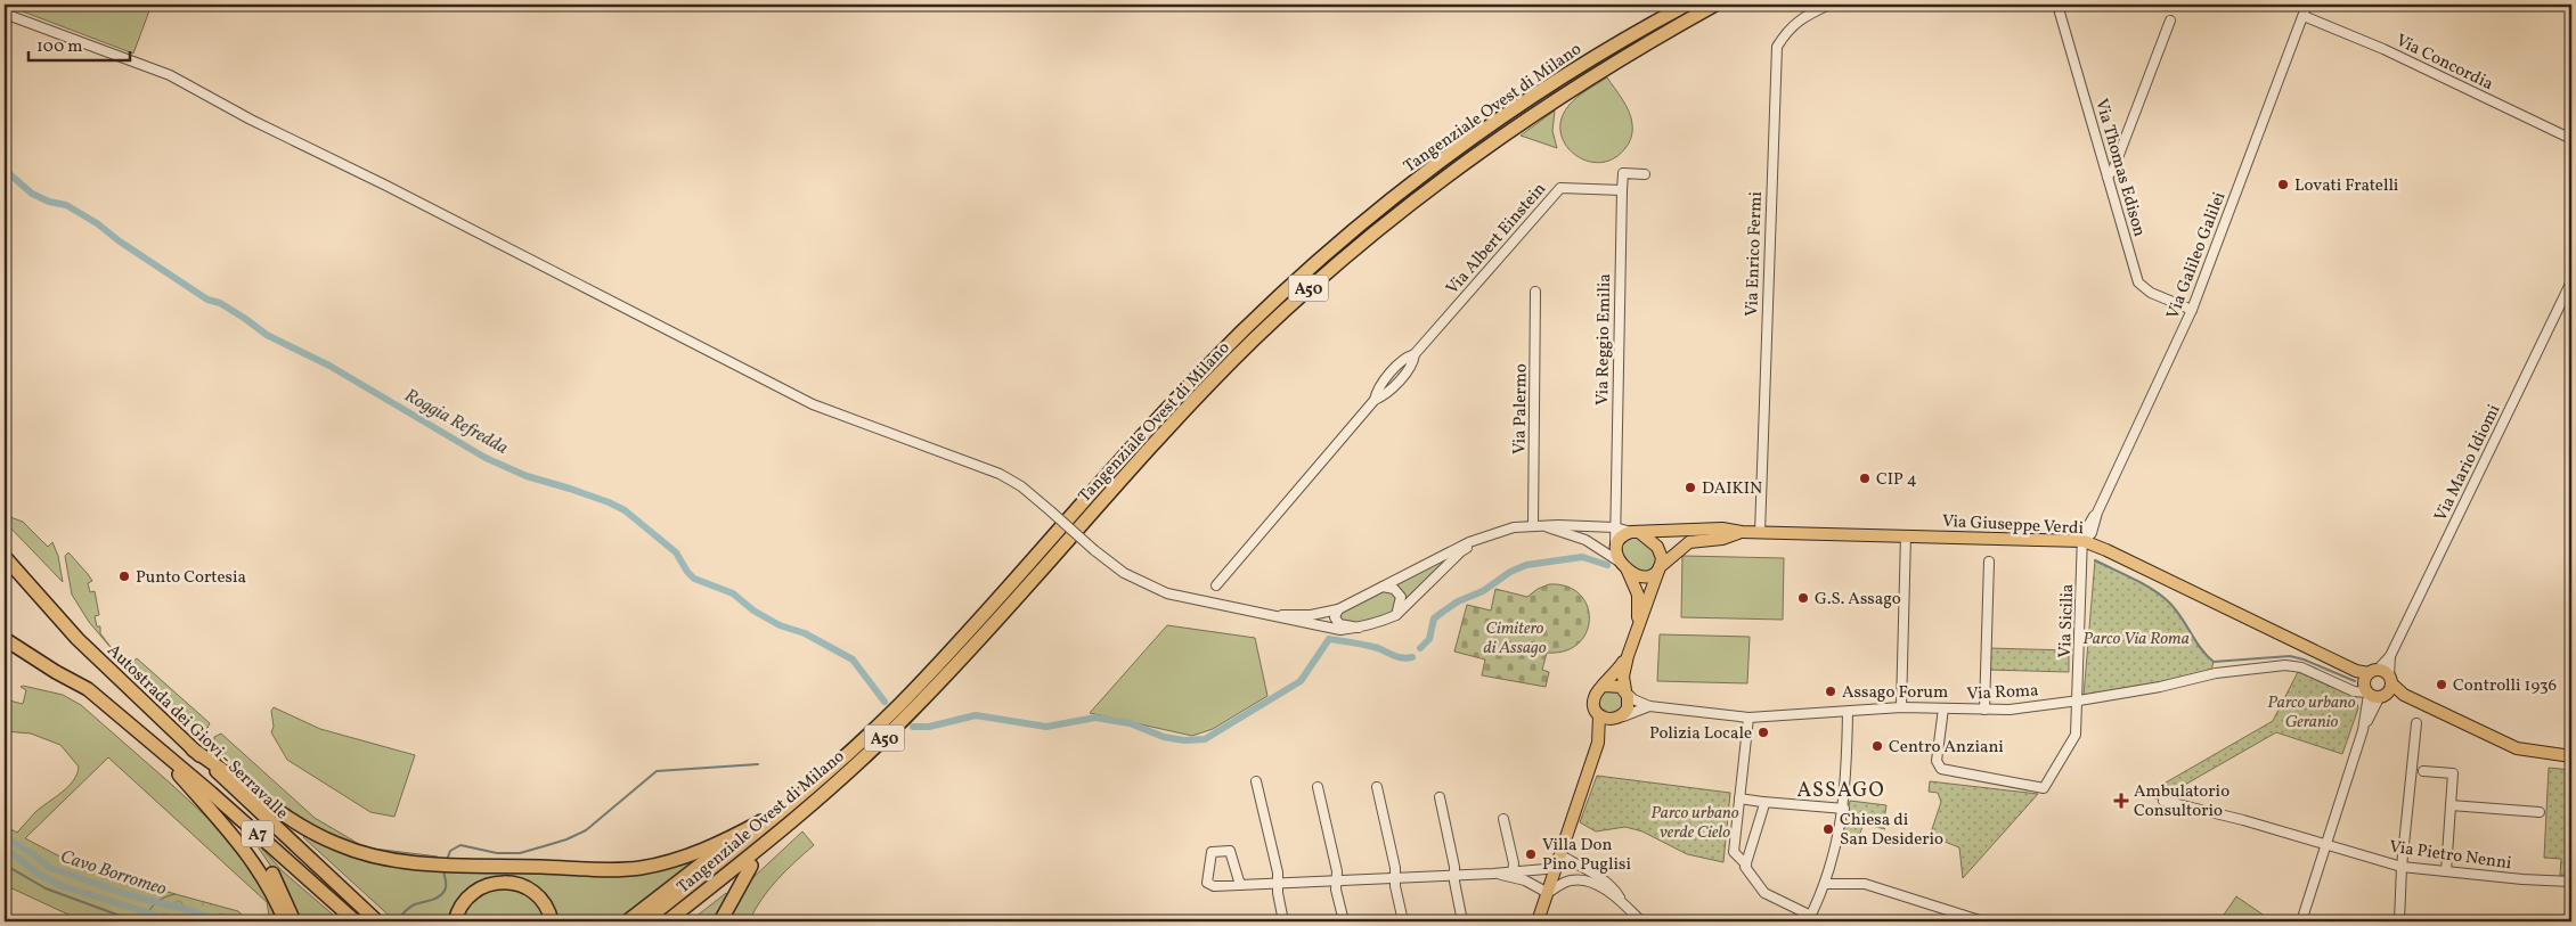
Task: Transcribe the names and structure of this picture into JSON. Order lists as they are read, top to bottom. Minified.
{"streets":{"highway":["Tangenziale Ovest di Milano","A50","Autostrada dei Giovi - Serravalle","A7"],"main road":["Via Giuseppe Verdi"],"street":["Via Concordia","Via Thomas Edison","Via Albert Einstein","Via Enrico Fermi","Via Galileo Galilei","Via Reggio Emilia","Via Palermo","Via Mario Idiomi","Via Sicilia","Via Roma","Via Pietro Nenni"]},"crossings":[["Via Concordia","Via Galileo Galilei"],["Via Thomas Edison","Via Galileo Galilei"],["Via Albert Einstein","Via Reggio Emilia"],["Via Enrico Fermi","Via Giuseppe Verdi"],["Via Galileo Galilei","Via Giuseppe Verdi"],["Via Galileo Galilei","Via Sicilia"],["Via Reggio Emilia","Via Giuseppe Verdi"],["Via Mario Idiomi","Via Giuseppe Verdi"],["Via Mario Idiomi","Via Roma"],["Via Giuseppe Verdi","Via Sicilia"],["Via Giuseppe Verdi","Via Roma"],["Via Sicilia","Via Roma"],["Autostrada dei Giovi - Serravalle","A7"]],"districts":["ASSAGO"],"water":["Roggia Refredda","Cavo Borromeo"],"parks":["Cimitero di Assago","Parco Via Roma","Parco urbano Geranio","Parco urbano verde Cielo"],"places":{"other":["Lovati Fratelli","CIP 4","DAIKIN","Punto Cortesia","G.S. Assago","Controlli 1936","Assago Forum","Polizia Locale","Centro Anziani","Chiesa di San Desiderio","Villa Don Pino Puglisi"],"health":["Ambulatorio Consultorio"]},"scale_bar":"100 m"}
